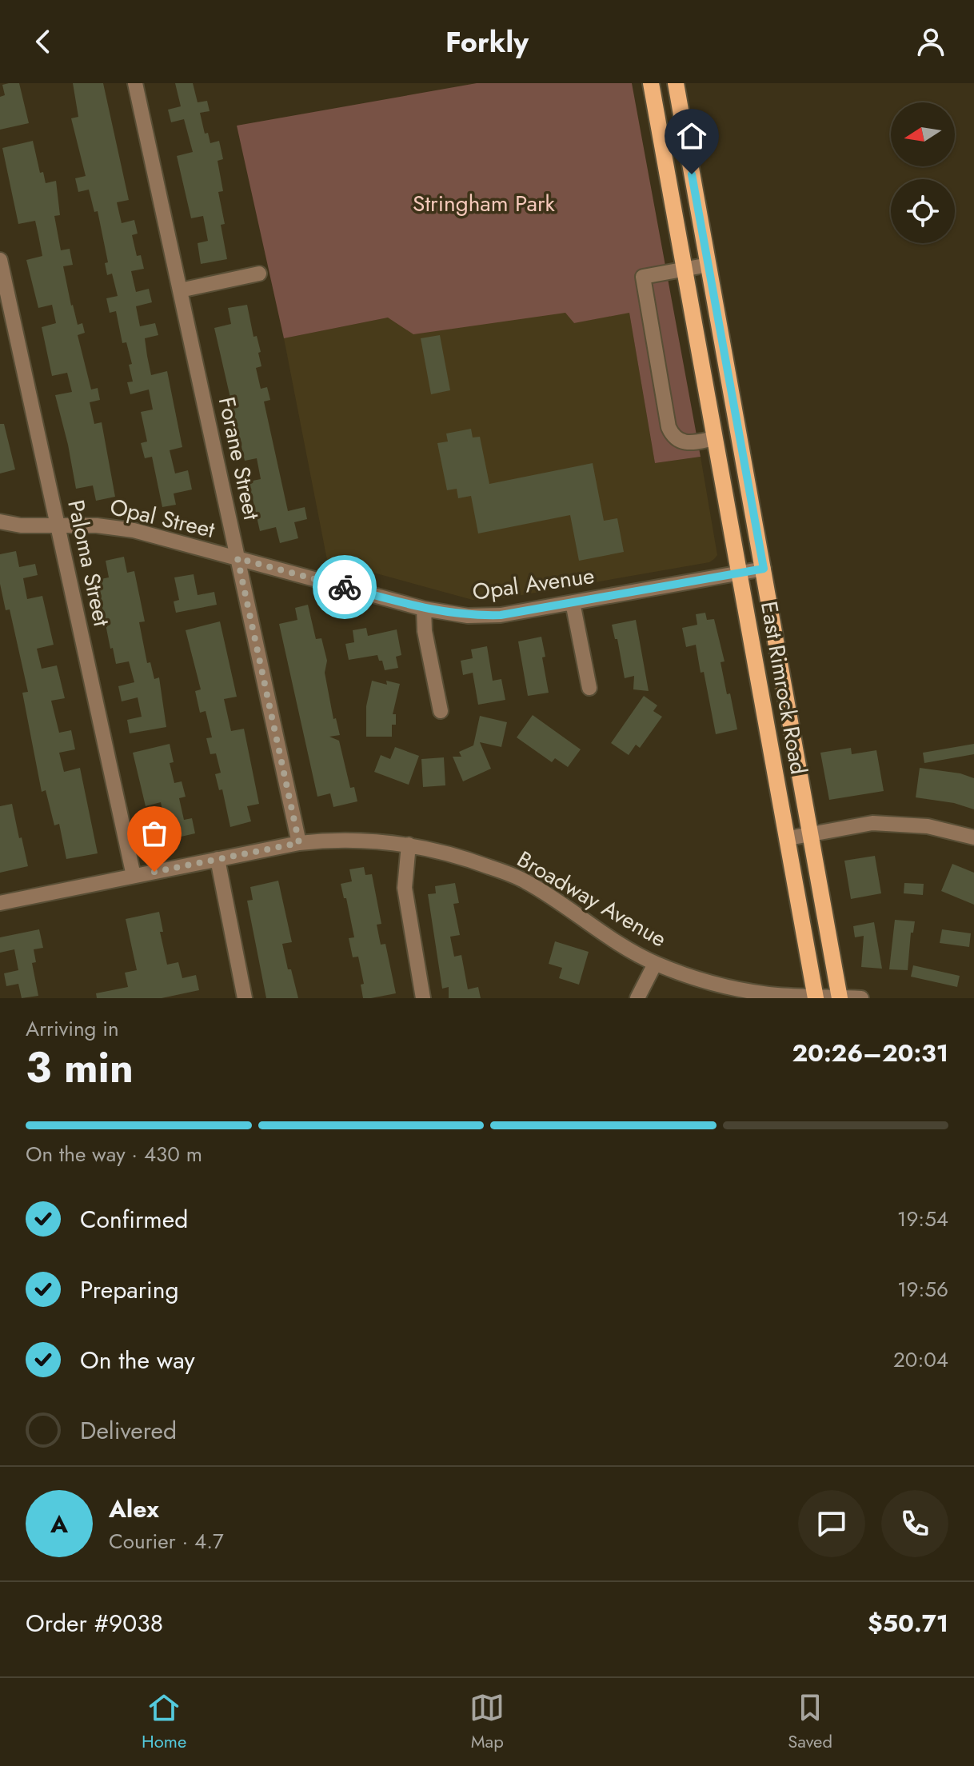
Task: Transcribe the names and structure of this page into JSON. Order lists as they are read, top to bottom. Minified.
{"streets":{"main road":["East Rimrock Road"],"street":["Forane Street","Opal Street","Paloma Street","Opal Avenue","Broadway Avenue"]},"crossings":[["Forane Street","Opal Street"],["Forane Street","Opal Avenue"],["Forane Street","Broadway Avenue"],["Opal Street","Paloma Street"],["Opal Street","Opal Avenue"],["Paloma Street","Broadway Avenue"],["Opal Avenue","East Rimrock Road"],["East Rimrock Road","Broadway Avenue"]],"parks":["Stringham Park"],"north":"left","page":{"header":"Forkly","heading":["3 min","Arriving in","20:26–20:31"],"panel":["Alex","Courier · 4.7","Order #9038","$50.71"],"bar":"On the way · 430 m","list":[["Confirmed","19:54"],["Preparing","19:56"],["On the way","20:04"],"Delivered"],"round":"A","tabs":["Home","Map","Saved"]}}
